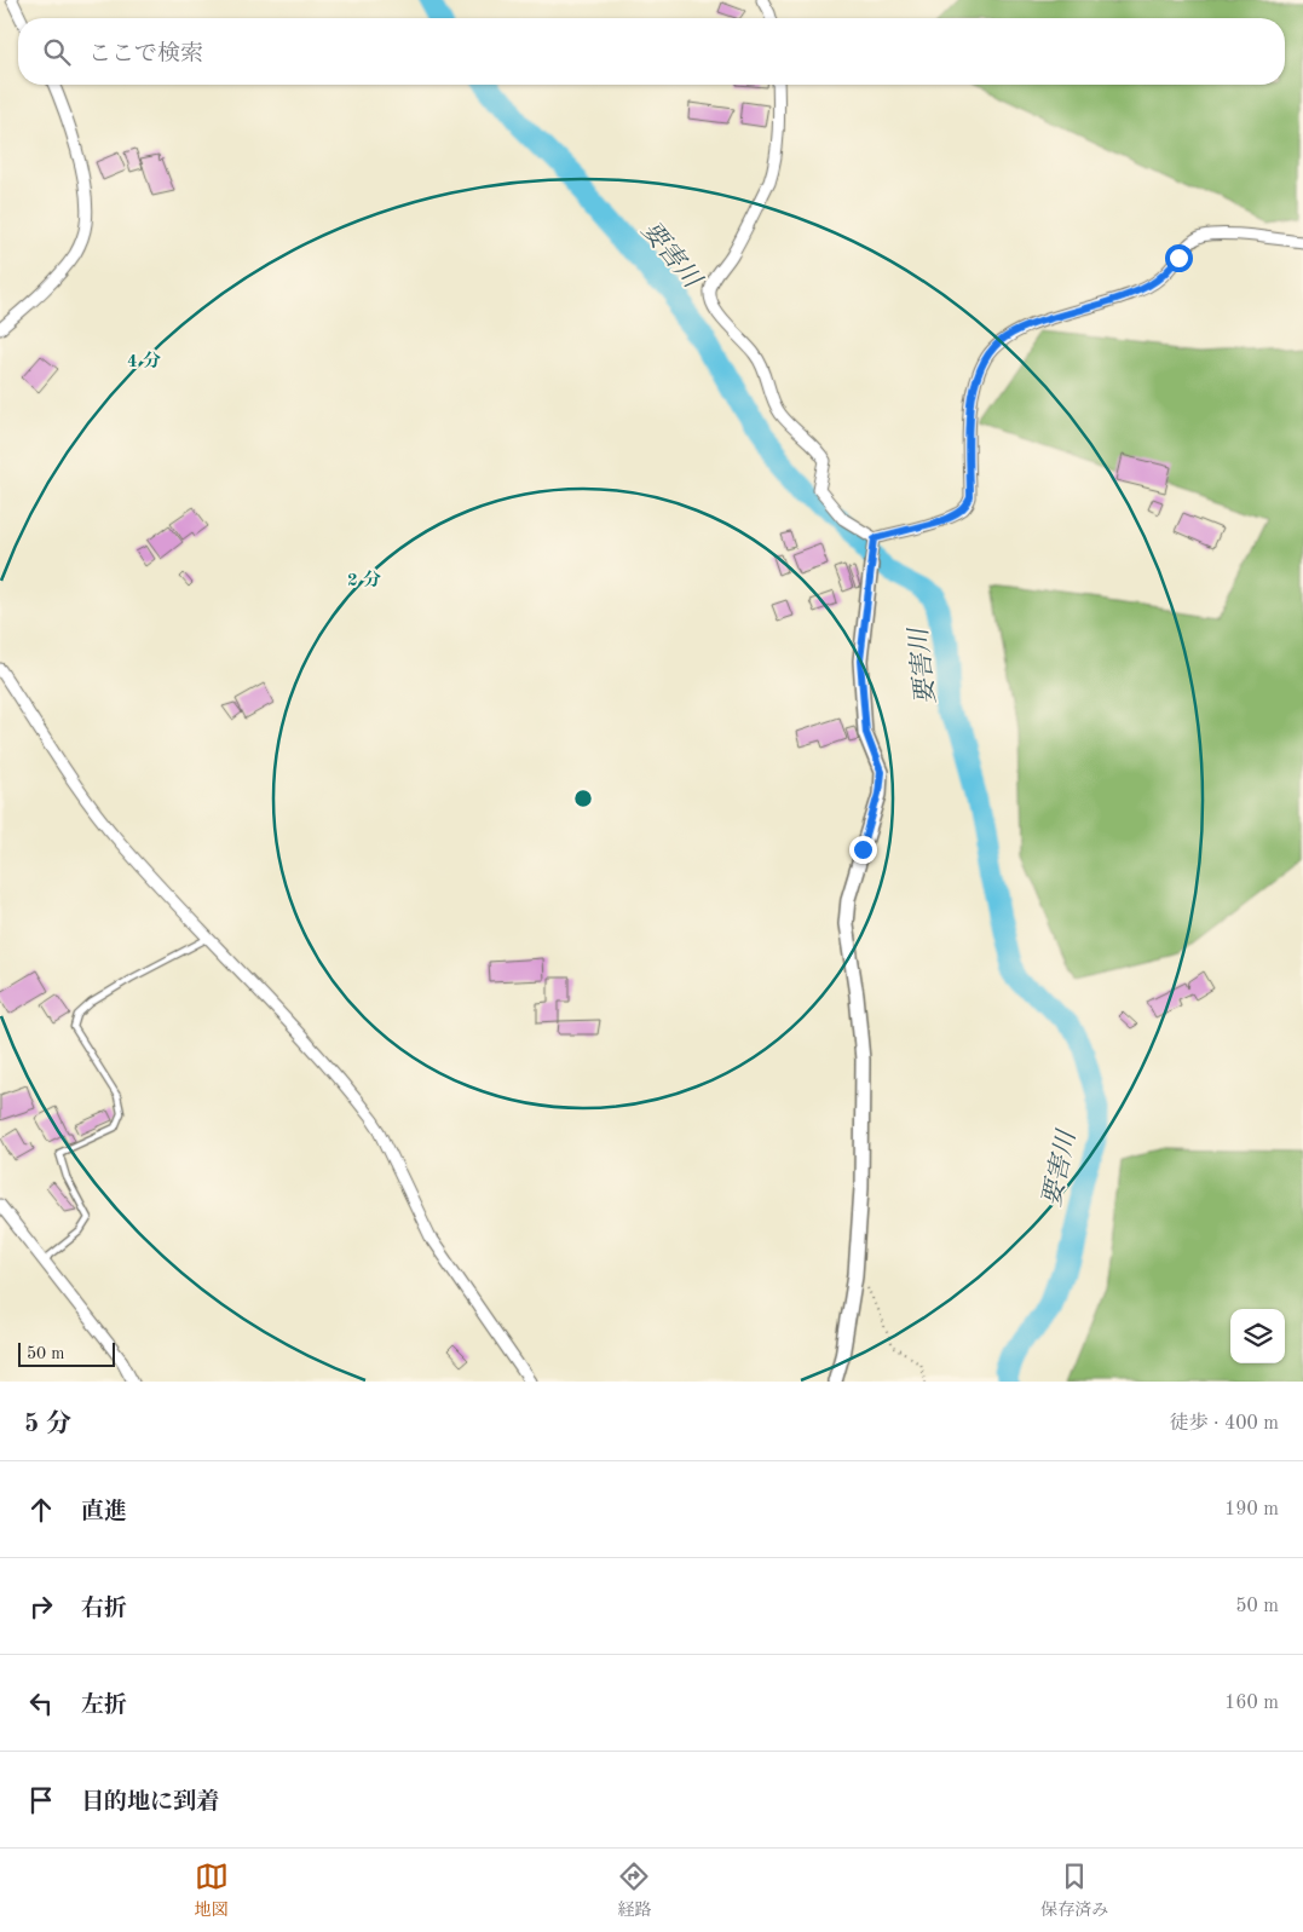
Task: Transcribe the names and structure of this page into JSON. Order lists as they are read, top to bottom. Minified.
{"water":["要害川"],"scale_bar":"50 m","page":{"search":"ここで検索","scale":"50 m","heading":["5 分","徒歩 · 400 m"],"list":[["直進","190 m"],["右折","50 m"],["左折","160 m"],"目的地に到着"],"nav":["地図","経路","保存済み"]},"rings":["4 分","2 分"]}
